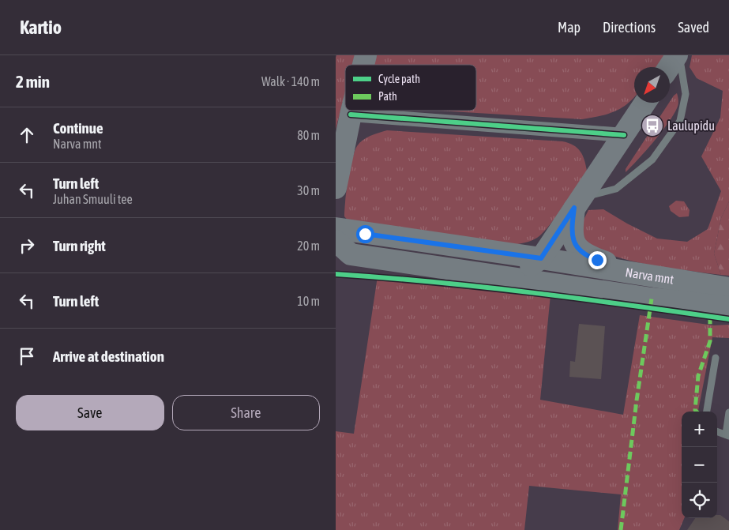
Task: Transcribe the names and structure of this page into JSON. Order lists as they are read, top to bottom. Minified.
{"streets":{"main road":["Narva mnt"]},"places":{"bus stop":["Laulupidu"]},"legend":["Cycle path","Path"],"north":"bottom left","page":{"header":"Kartio","nav":["Map","Directions","Saved"],"heading":["2 min","Walk · 140 m"],"list":[["Continue","Narva mnt","80 m"],["Turn left","Juhan Smuuli tee","30 m"],["Turn right","20 m"],["Turn left","10 m"],"Arrive at destination"],"buttons":["Save","Share"],"map_buttons":["+","−"]}}
